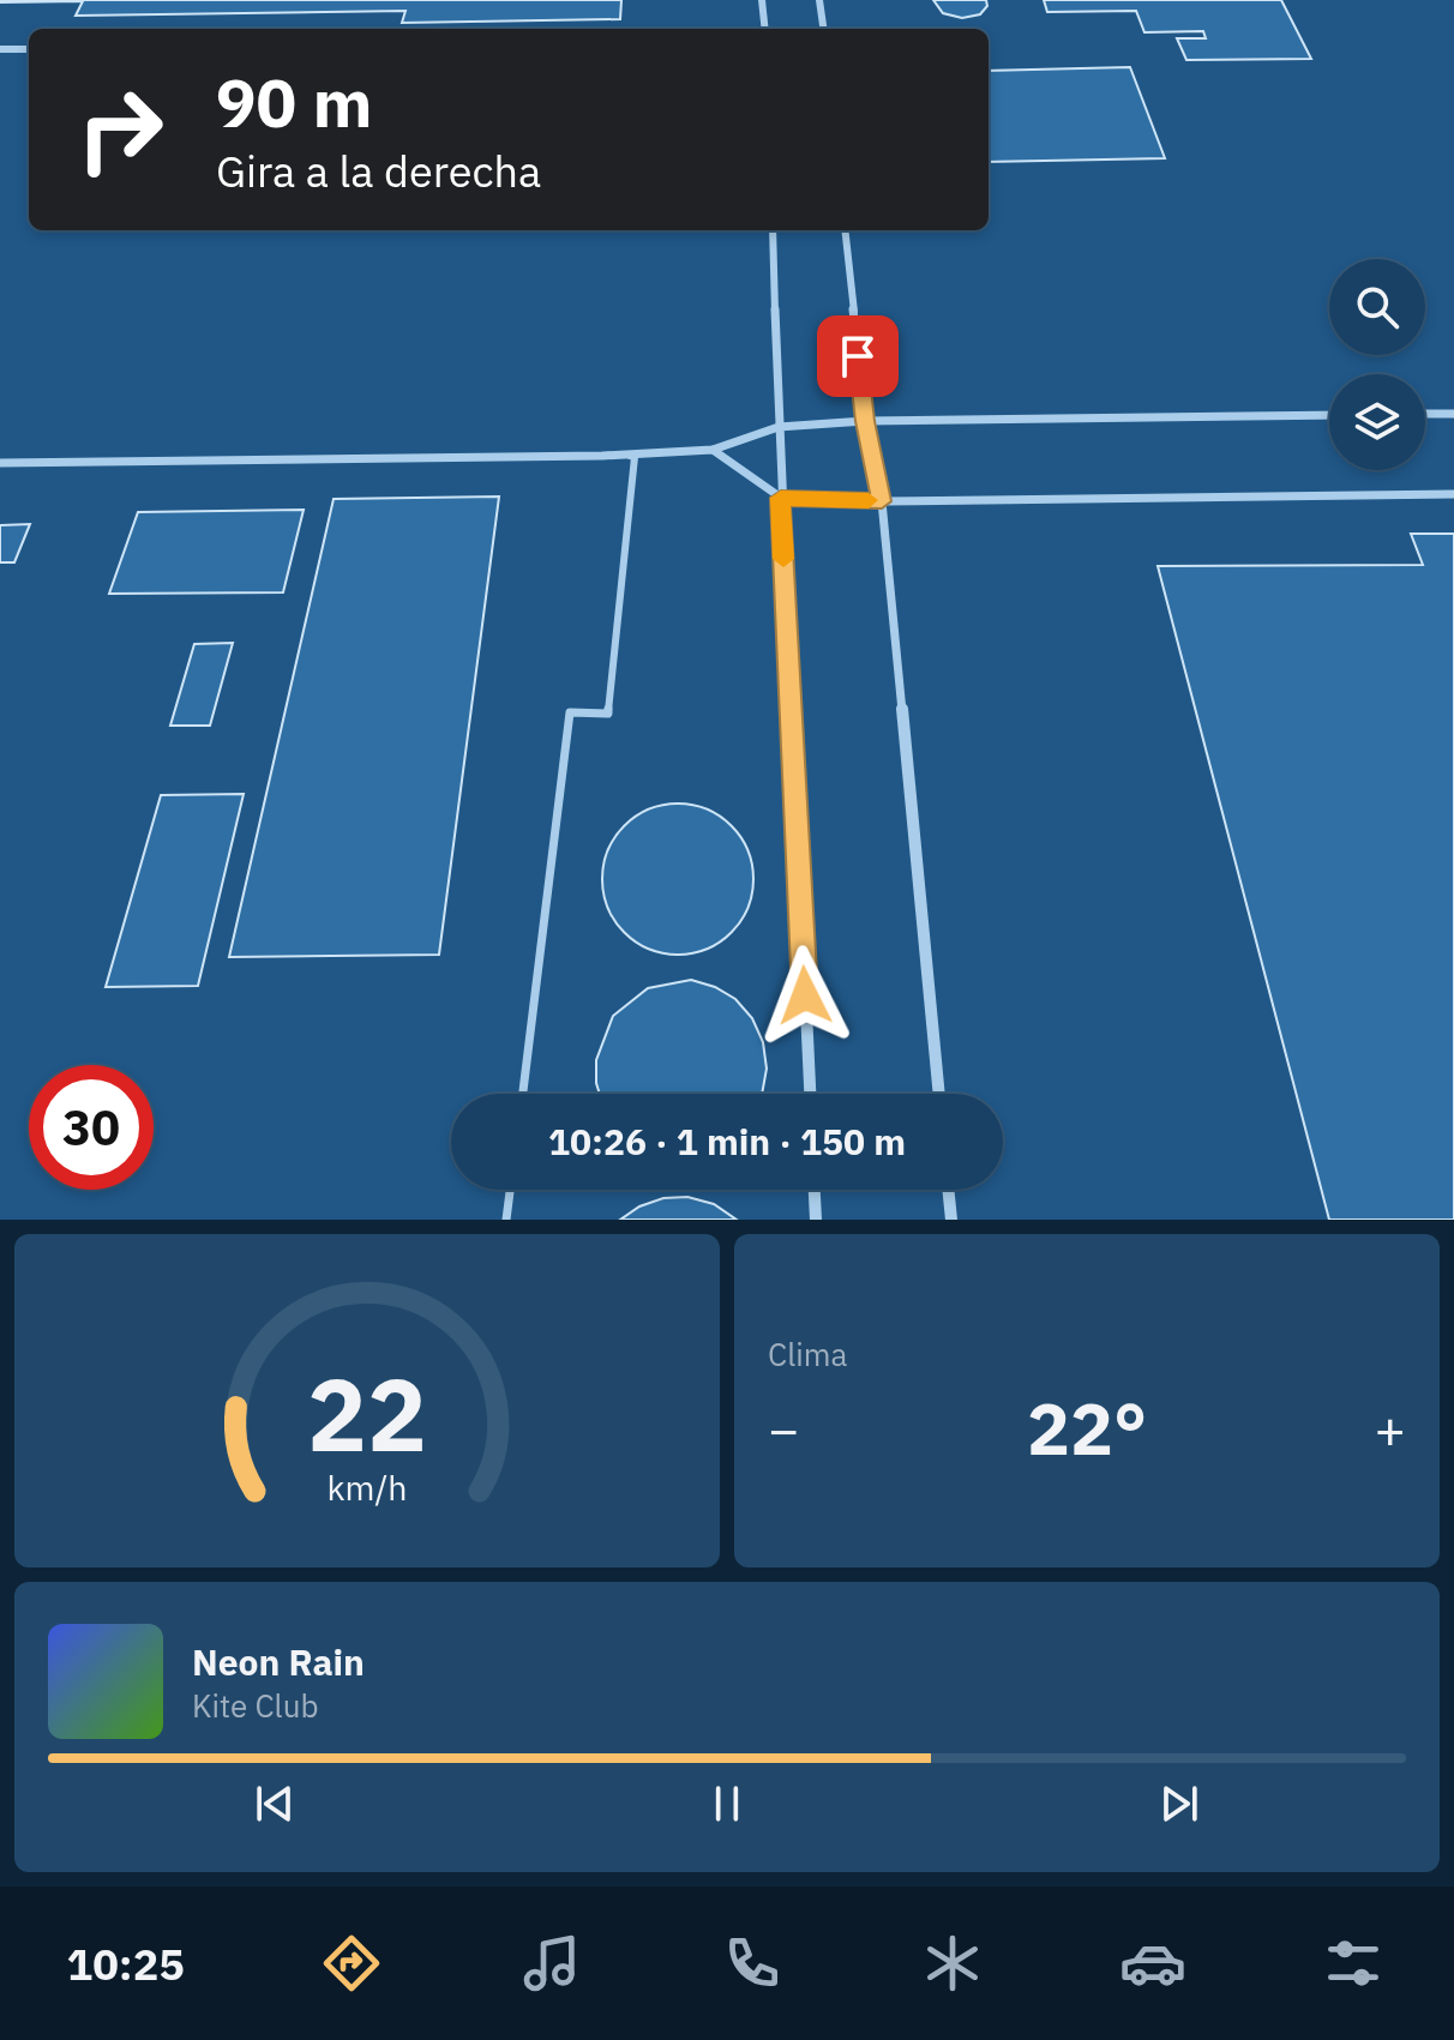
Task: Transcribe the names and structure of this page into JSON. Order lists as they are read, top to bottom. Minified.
{"page":{"turn":["90 m","Gira a la derecha"],"limit":"30","trip":"10:26 · 1 min · 150 m","tile":"Clima","heat":["−","22°","+"],"song":["Neon Rain","Kite Club"],"tabs":"10:25","gauge":["22","km/h"]}}
